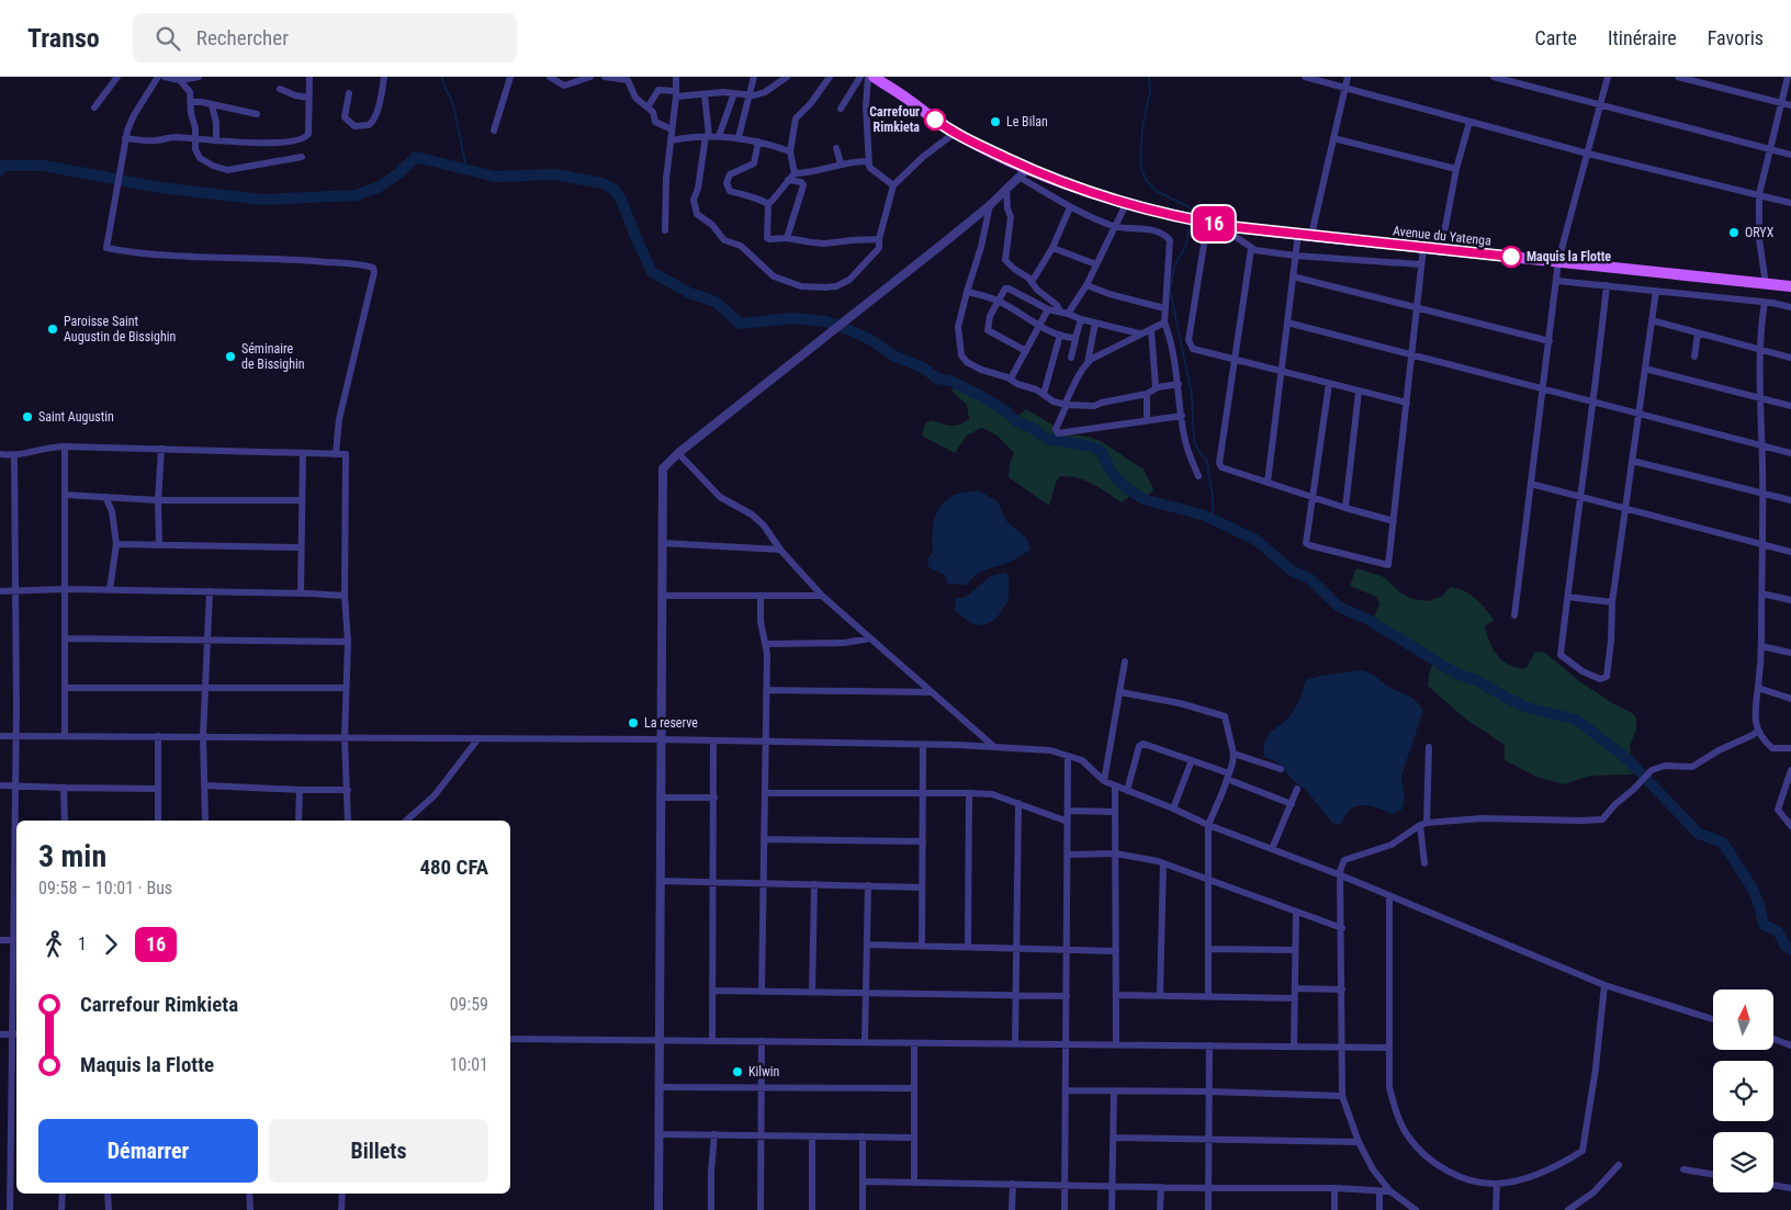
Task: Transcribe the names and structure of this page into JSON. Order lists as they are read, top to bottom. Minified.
{"streets":{"main road":["Avenue du Yatenga"]},"places":["Carrefour Rimkieta","Le Bilan","ORYX","Maquis la Flotte","Paroisse Saint Augustin de Bissighin","Séminaire de Bissighin","Saint Augustin","La reserve","Kilwin"],"lines":["bus line 16"],"north":"top","page":{"header":"Transo","search":"Rechercher","nav":["Carte","Itinéraire","Favoris"],"on_map":"16","heading":["3 min","09:58 – 10:01 · Bus","480 CFA"],"legs":["1","16"],"list":[{"name":"Carrefour Rimkieta","value":"09:59"},{"name":"Maquis la Flotte","value":"10:01"}],"buttons":["Démarrer","Billets"]}}
